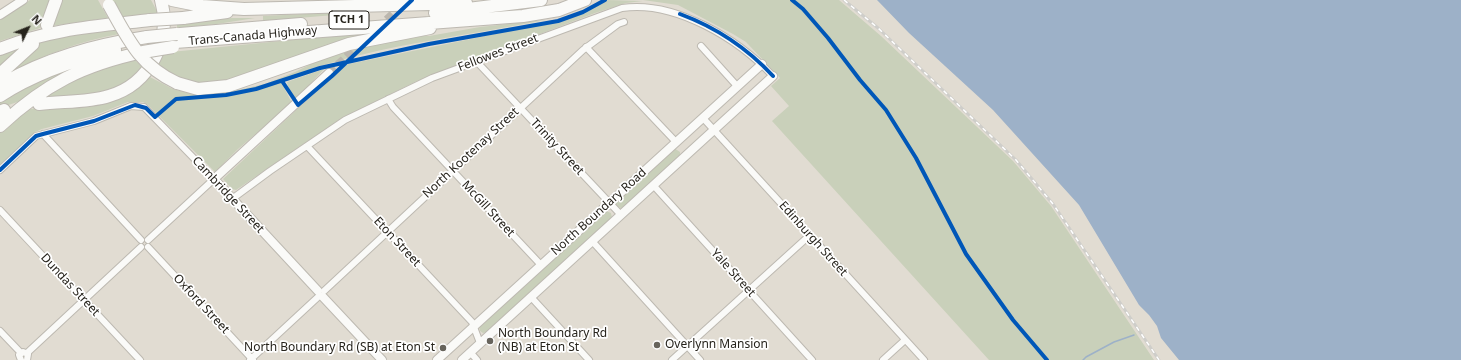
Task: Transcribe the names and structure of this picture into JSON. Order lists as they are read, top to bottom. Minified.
{"streets":{"highway":["TCH 1","Trans-Canada Highway"],"street":["Fellowes Street","Trinity Street","North Kootenay Street","Cambridge Street","McGill Street","North Boundary Road","Edinburgh Street","Eton Street","Yale Street","Dundas Street","Oxford Street"]},"crossings":[["Fellowes Street","Trinity Street"],["Fellowes Street","Cambridge Street"],["Fellowes Street","McGill Street"],["Fellowes Street","North Boundary Road"],["Fellowes Street","Eton Street"],["Trinity Street","North Kootenay Street"],["Trinity Street","North Boundary Road"],["North Kootenay Street","Cambridge Street"],["North Kootenay Street","McGill Street"],["North Kootenay Street","Eton Street"],["North Kootenay Street","Oxford Street"],["McGill Street","North Boundary Road"],["North Boundary Road","Edinburgh Street"],["North Boundary Road","Eton Street"],["North Boundary Road","Yale Street"]],"places":["North Boundary Rd (NB) at Eton St","Overlynn Mansion","North Boundary Rd (SB) at Eton St"],"north":"top right"}
